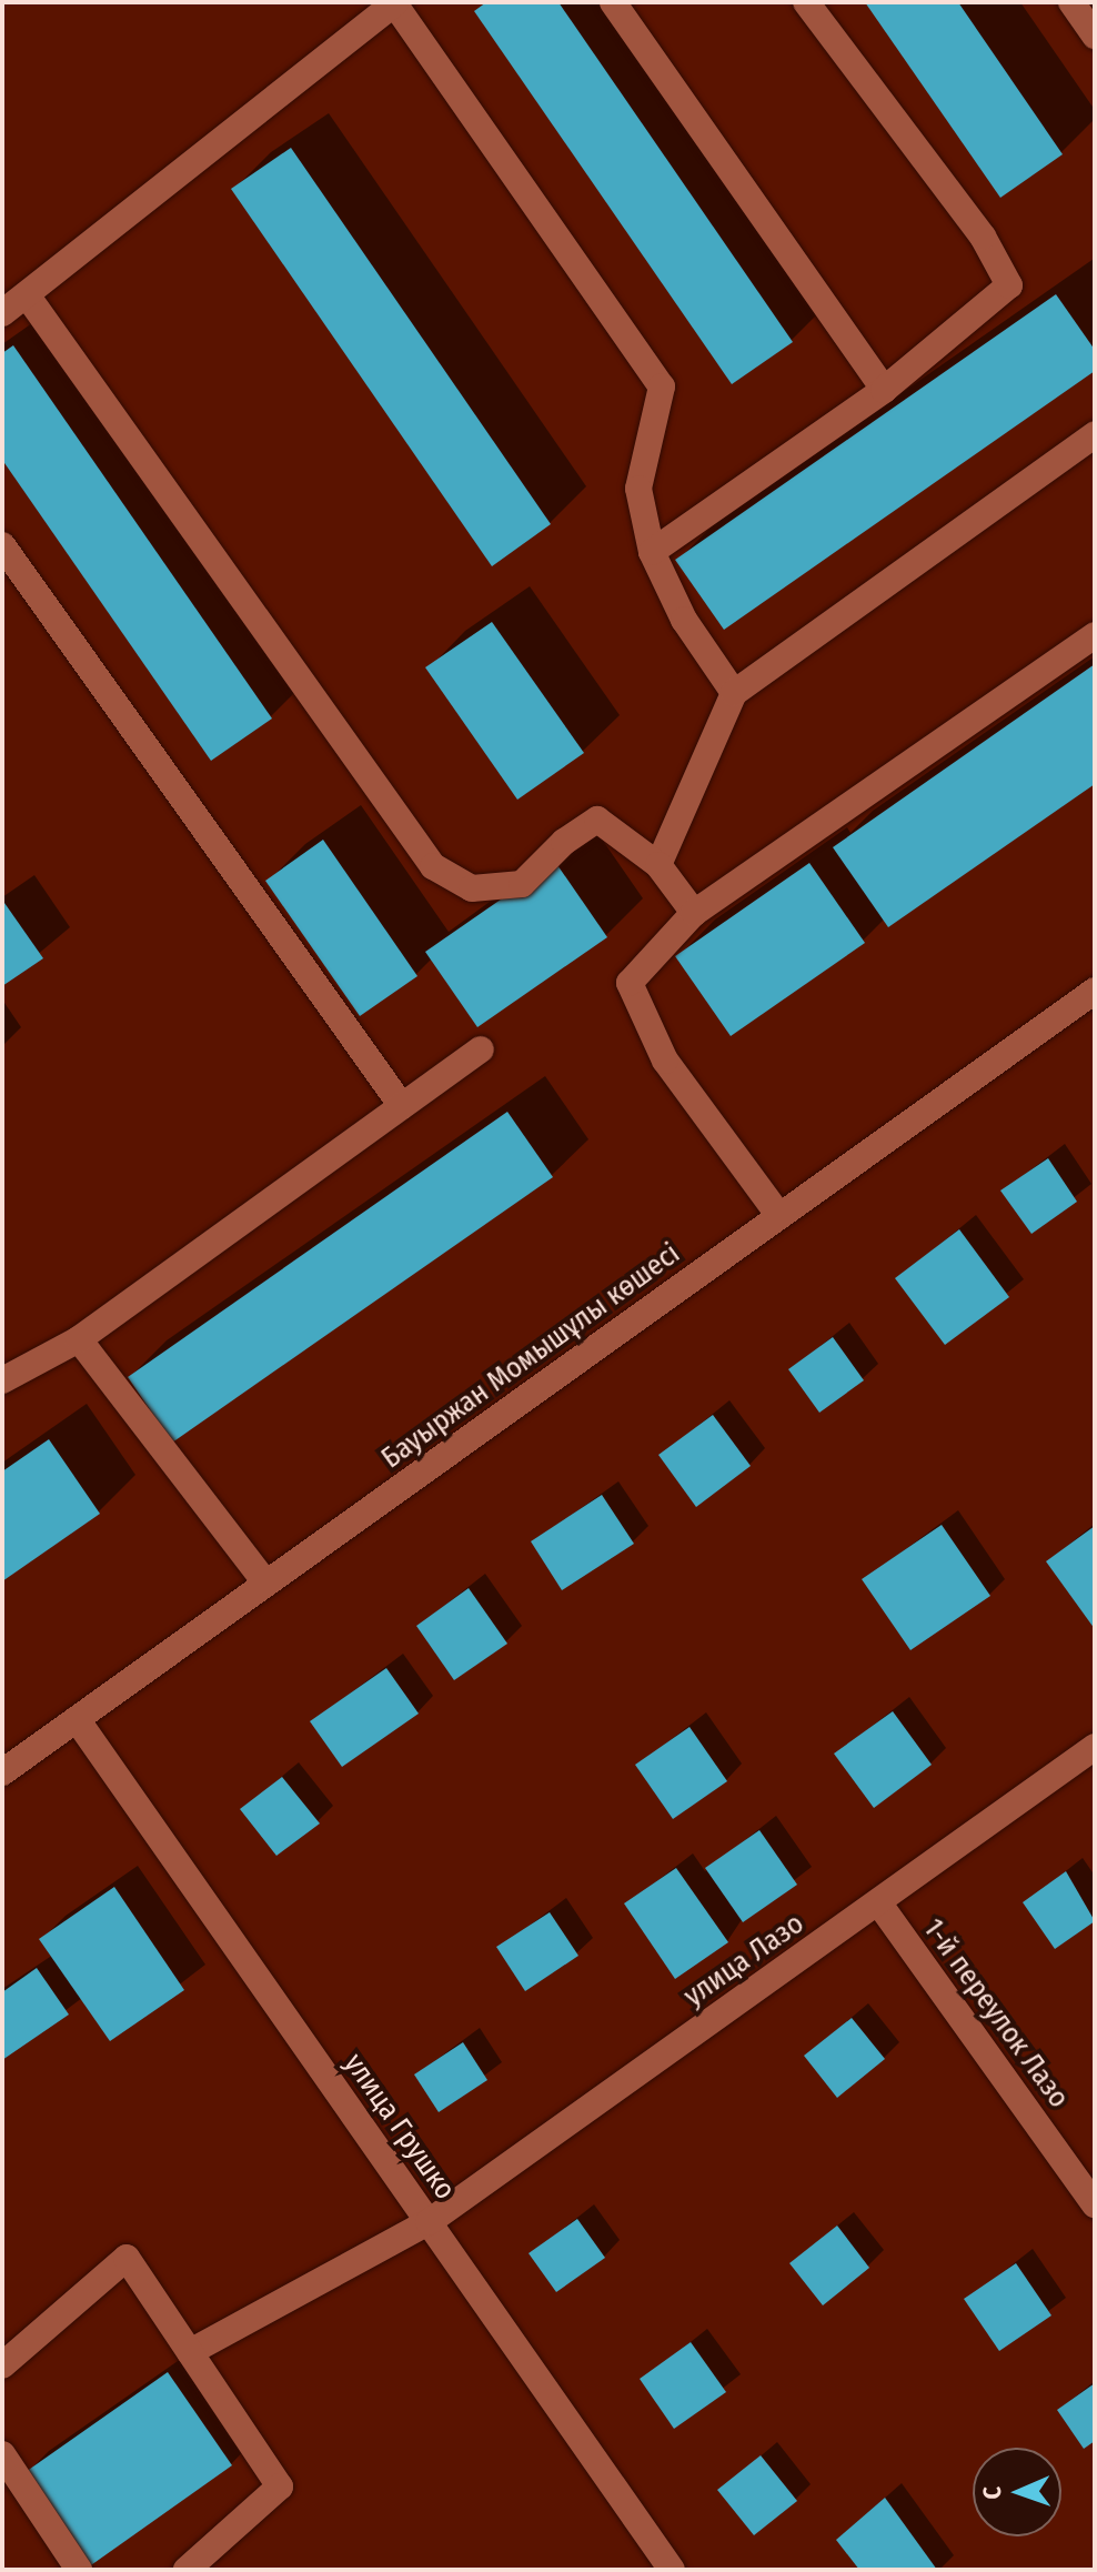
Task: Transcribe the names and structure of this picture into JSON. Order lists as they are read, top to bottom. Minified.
{"streets":{"street":["Бауыржан Момышұлы көшесі","улица Лазо","1-й переулок Лазо","улица Грушко"]},"crossings":[["Бауыржан Момышұлы көшесі","улица Грушко"],["улица Лазо","1-й переулок Лазо"],["улица Лазо","улица Грушко"]],"north":"left"}
